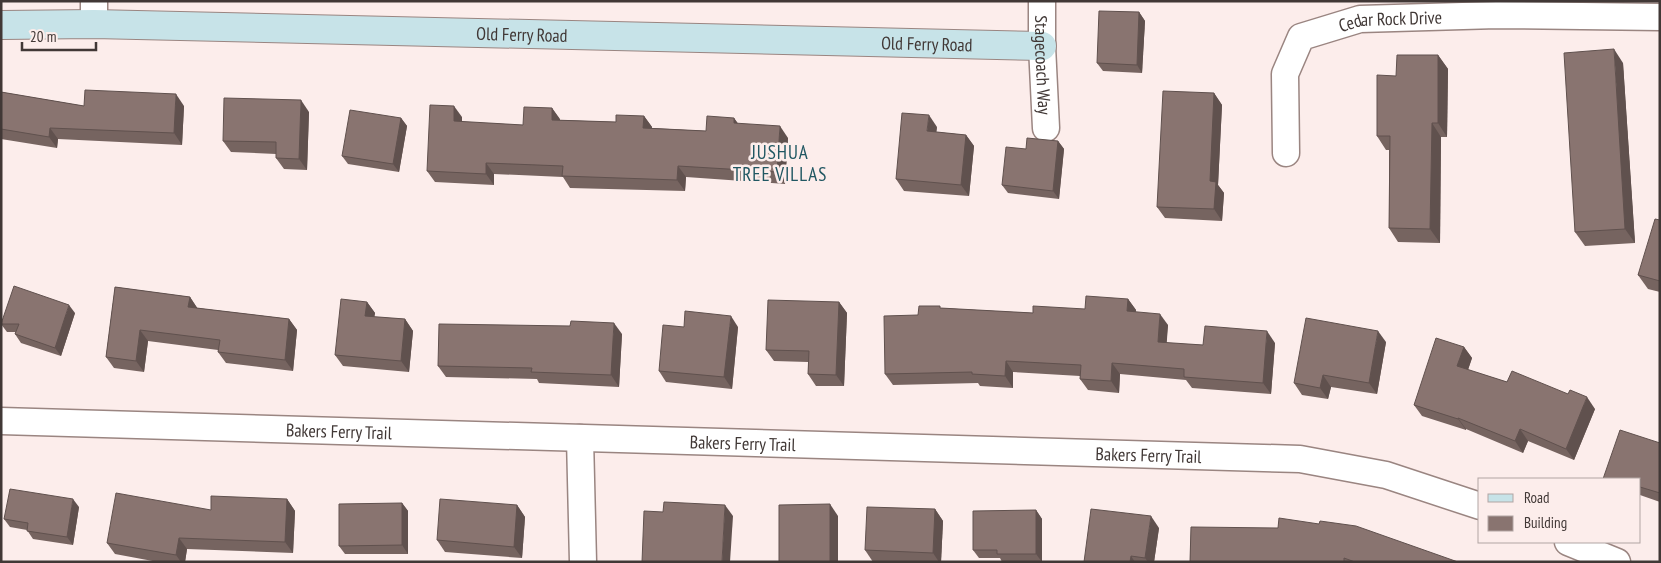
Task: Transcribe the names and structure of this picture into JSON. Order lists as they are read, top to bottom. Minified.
{"streets":{"street":["Cedar Rock Drive","Old Ferry Road","Stagecoach Way","Bakers Ferry Trail"]},"crossings":[["Old Ferry Road","Stagecoach Way"]],"districts":["JUSHUA TREE VILLAS"],"legend":["Road","Building"],"scale_bar":"20 m"}
